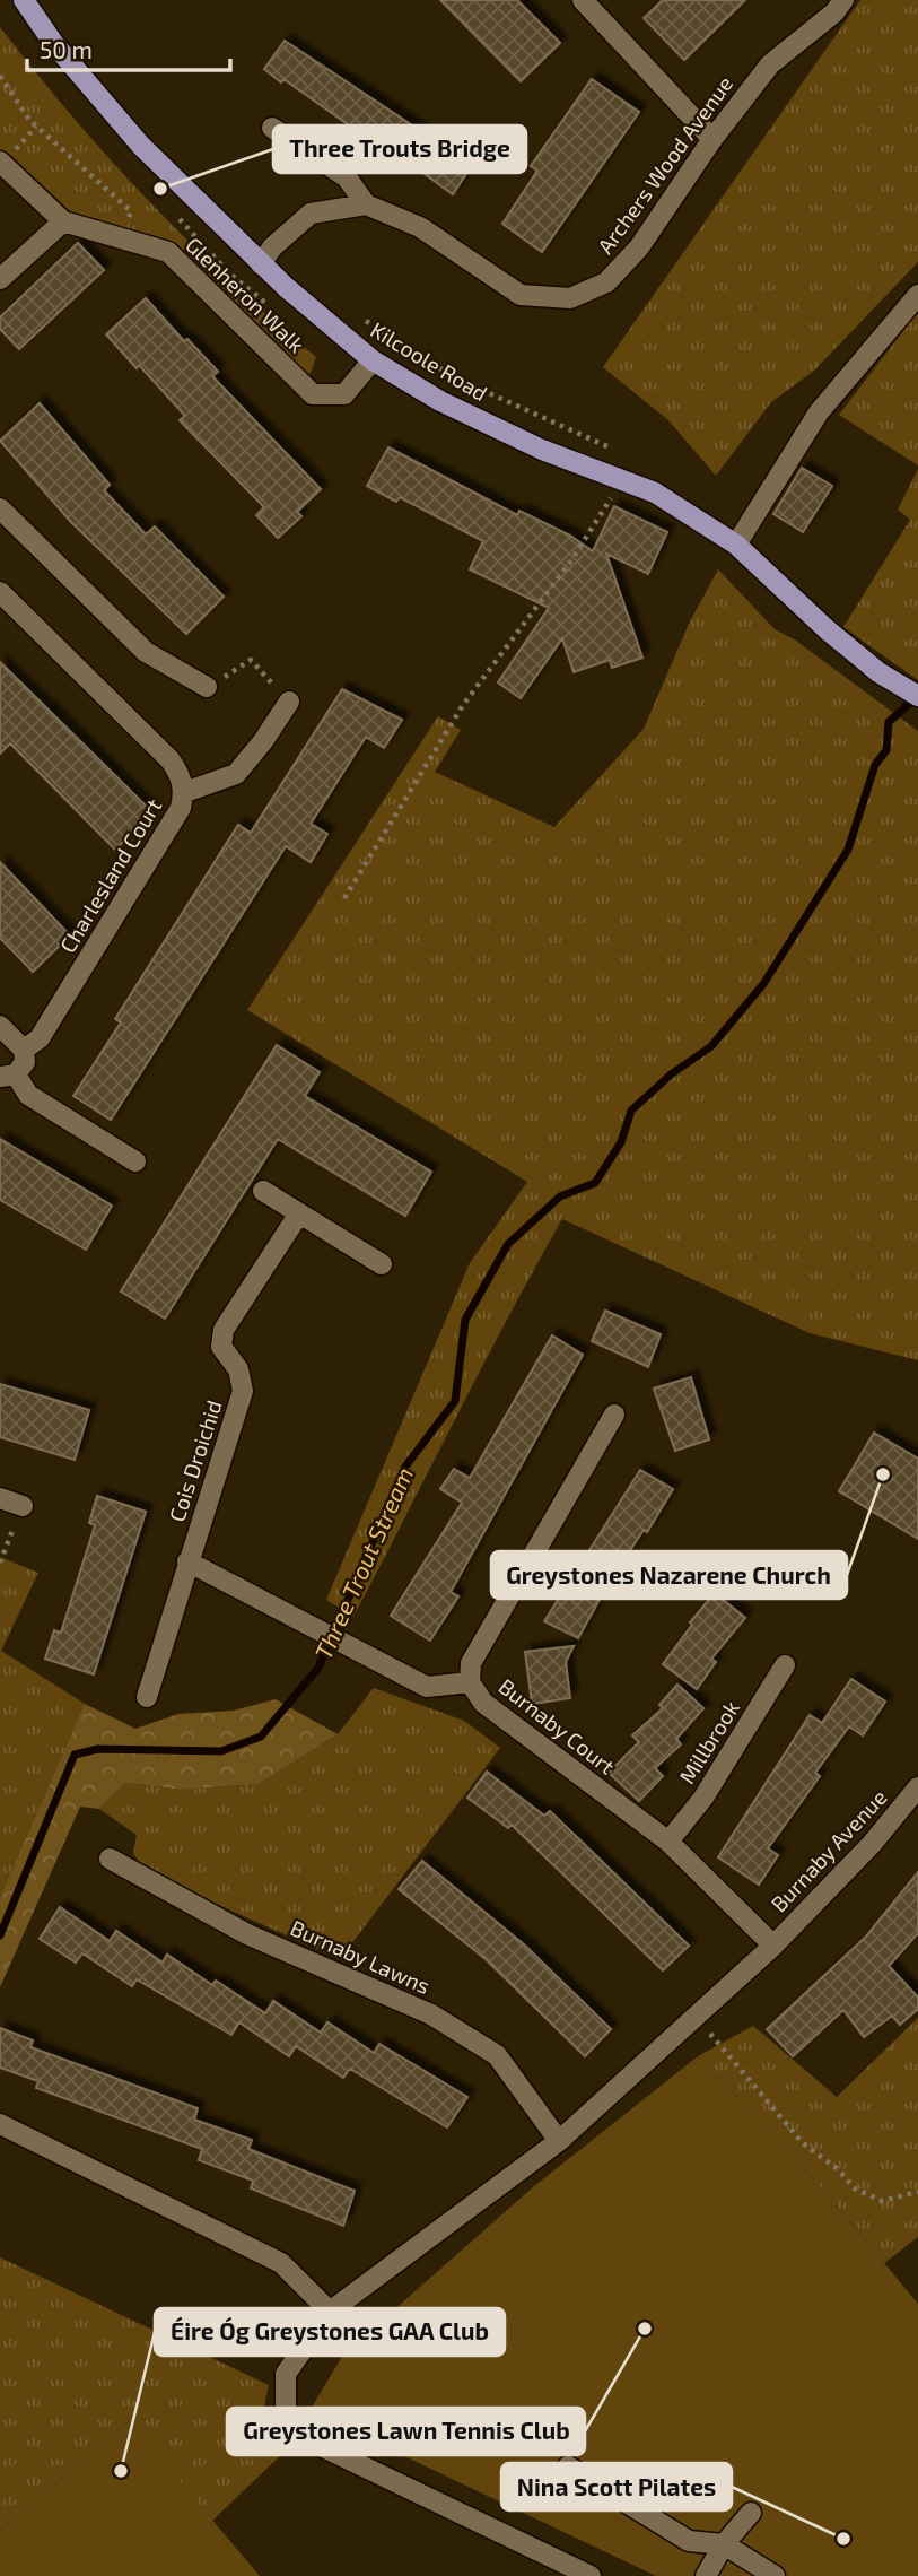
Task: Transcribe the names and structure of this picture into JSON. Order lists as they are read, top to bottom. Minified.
{"streets":{"main road":["Kilcoole Road"],"street":["Archers Wood Avenue","Glenheron Walk","Charlesland Court","Cois Droichid","Burnaby Court","Millbrook","Burnaby Avenue","Burnaby Lawns"]},"crossings":[["Glenheron Walk","Kilcoole Road"],["Burnaby Court","Millbrook"],["Burnaby Court","Burnaby Avenue"]],"water":["Three Trout Stream"],"places":["Three Trouts Bridge","Greystones Nazarene Church","Greystones Lawn Tennis Club","Éire Óg Greystones GAA Club","Nina Scott Pilates"],"scale_bar":"50 m"}
